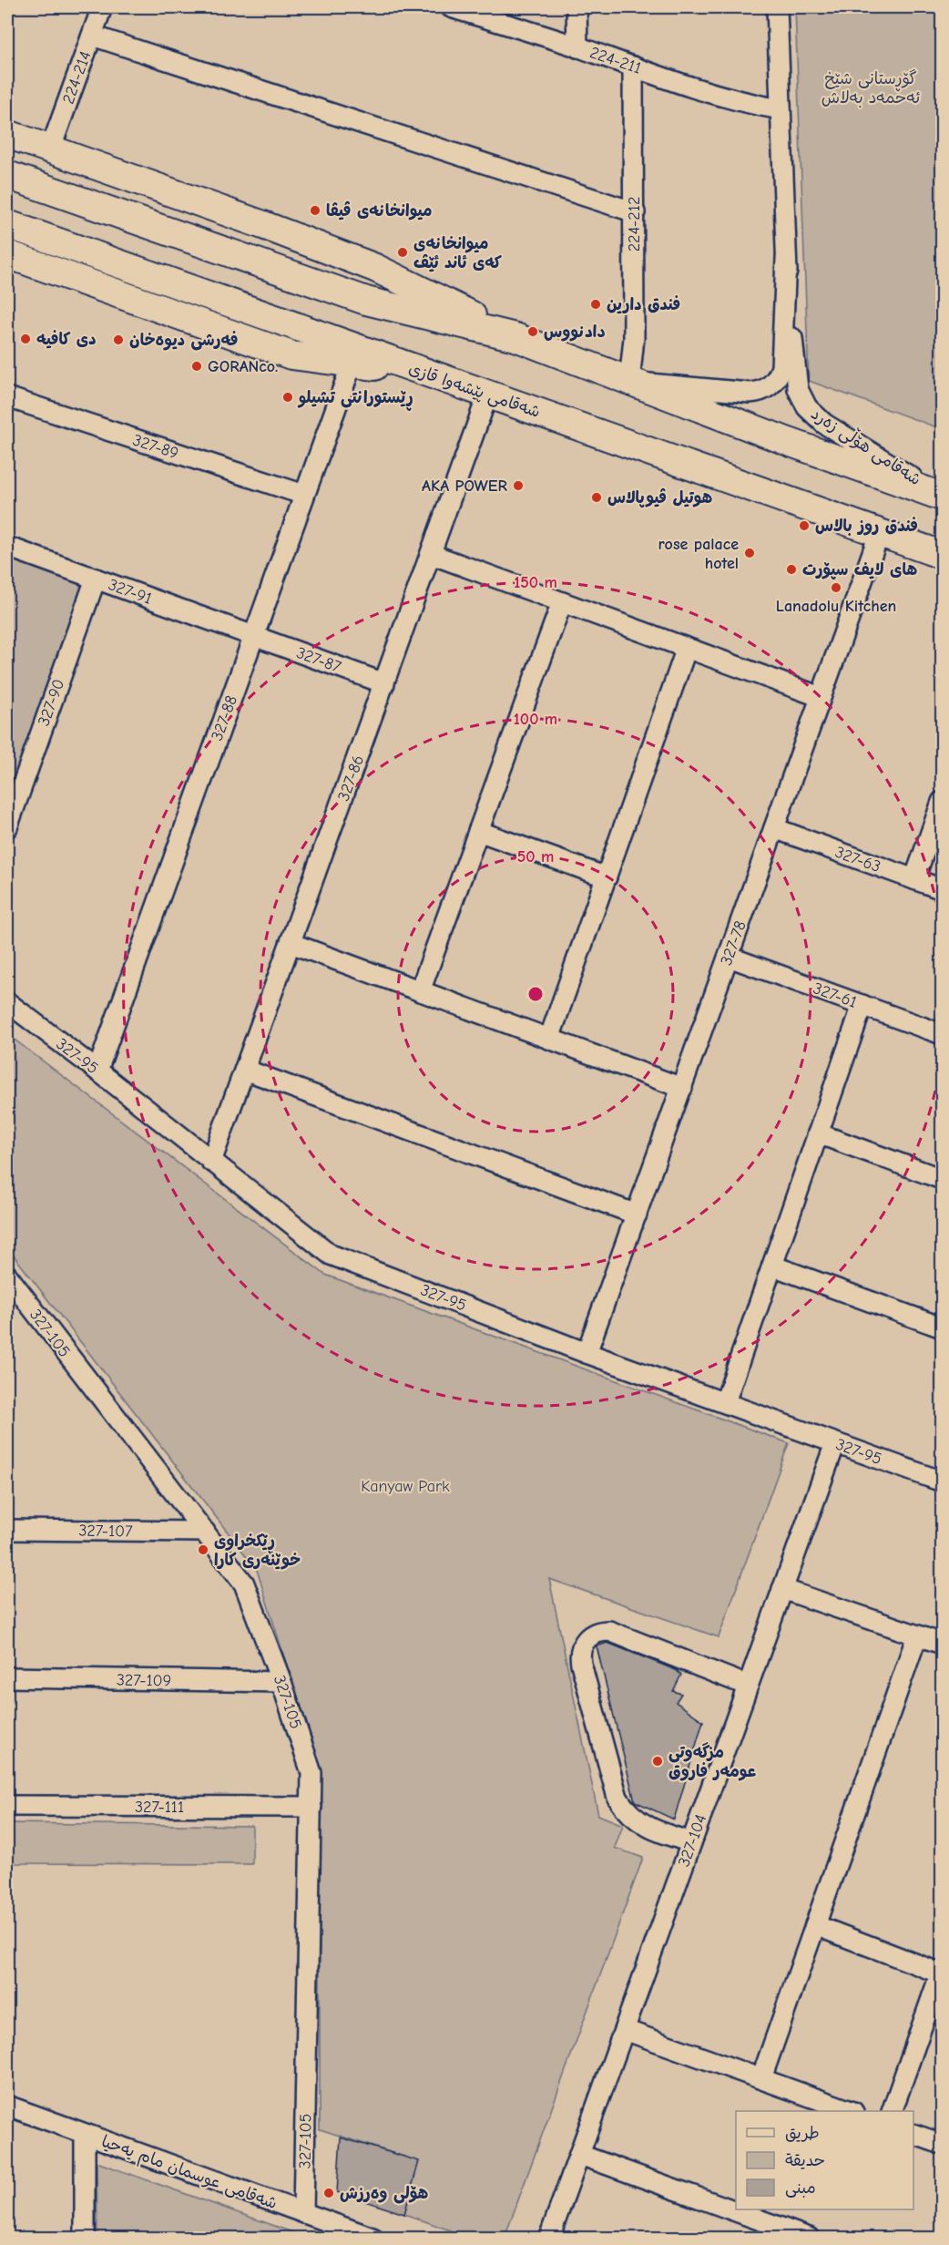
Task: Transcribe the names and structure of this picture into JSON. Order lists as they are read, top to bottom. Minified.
{"streets":{"highway":["شەقامی پێشەوا قازی"],"street":["224-211","224-214","224-212","327-89","شەقامی هۆڵی زەرد","327-91","327-87","327-90","327-88","327-86","327-63","327-78","327-61","327-95","327-105","327-107","327-109","327-111","327-104","شەقامی عوسمان مام یەحیا"]},"crossings":[["224-211","224-212"],["224-211","شەقامی هۆڵی زەرد"],["224-212","شەقامی هۆڵی زەرد"],["شەقامی پێشەوا قازی","327-86"],["شەقامی پێشەوا قازی","327-78"],["327-89","327-88"],["327-91","327-87"],["327-91","327-90"],["327-91","327-88"],["327-87","327-88"],["327-87","327-86"],["327-88","327-95"],["327-86","327-95"],["327-63","327-78"],["327-78","327-61"],["327-78","327-95"],["327-95","327-104"],["327-105","327-107"],["327-105","327-109"],["327-105","327-111"],["327-105","شەقامی عوسمان مام یەحیا"]],"parks":["گۆڕستانی شێخ ئەحمەد بەلاش","Kanyaw Park"],"places":["میوانخانەی ڤیڤا","میوانخانەی کەی ئاند ئێڤ","فندق دارين","دادنووس","دى كافيه","فەرشی دیوەخان","GORANco.","ڕێستورانتی تشیلو","AKA POWER","هوتیل ڤیوپالاس","فندق روز بالاس","rose palace hotel","های لایف سپۆرت","Lanadolu Kitchen","ڕێكخراوی خوێنەری كارا","مزگەوتی عومەر فاروق","هۆلی وەرزش"],"legend":["طريق","حديقة","مبنى"],"rings":["150 m","100 m","50 m"]}
